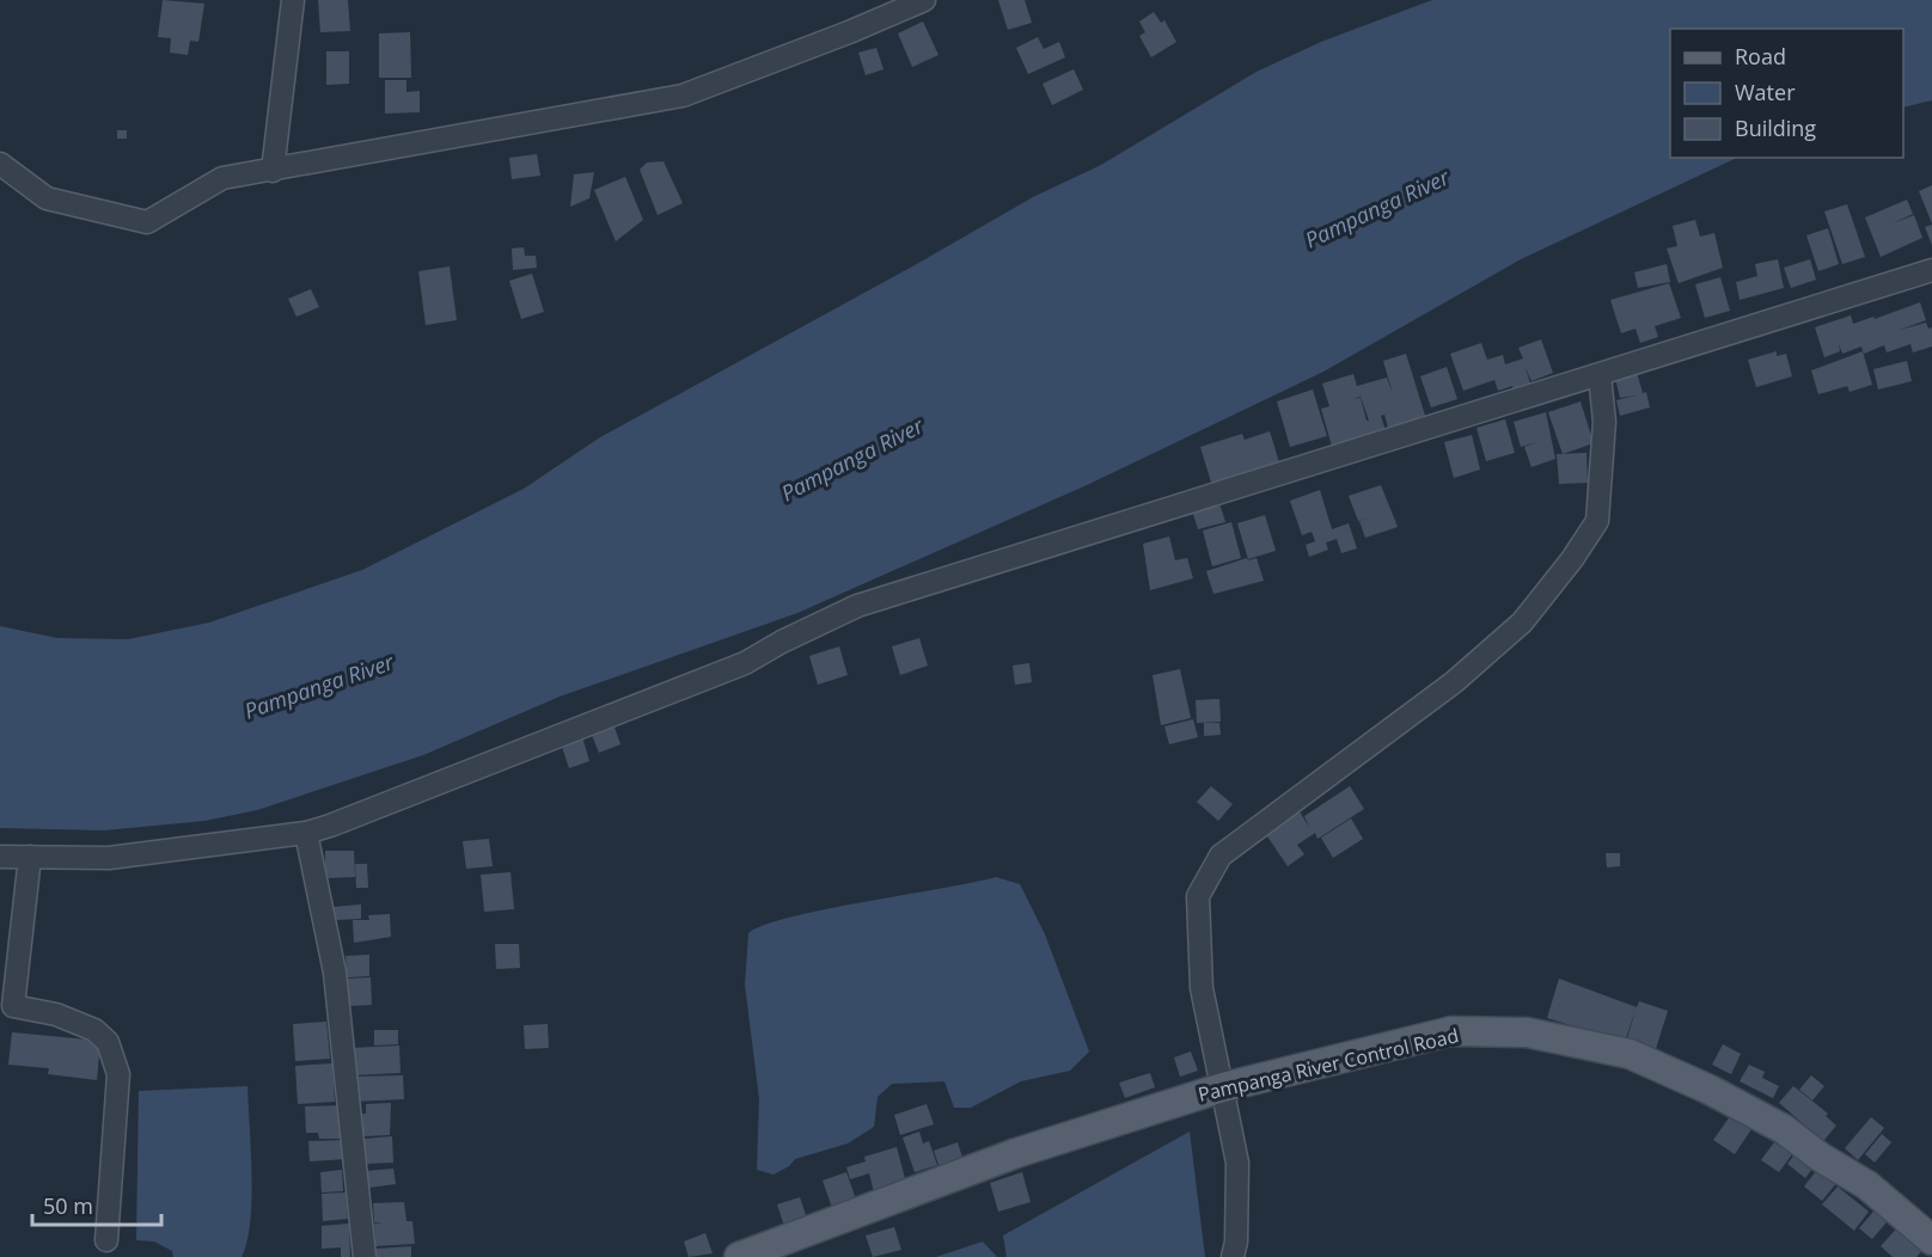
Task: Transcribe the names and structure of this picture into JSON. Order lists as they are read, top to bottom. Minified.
{"streets":{"main road":["Pampanga River Control Road"]},"water":["Pampanga River"],"legend":["Road","Water","Building"],"scale_bar":"50 m"}
